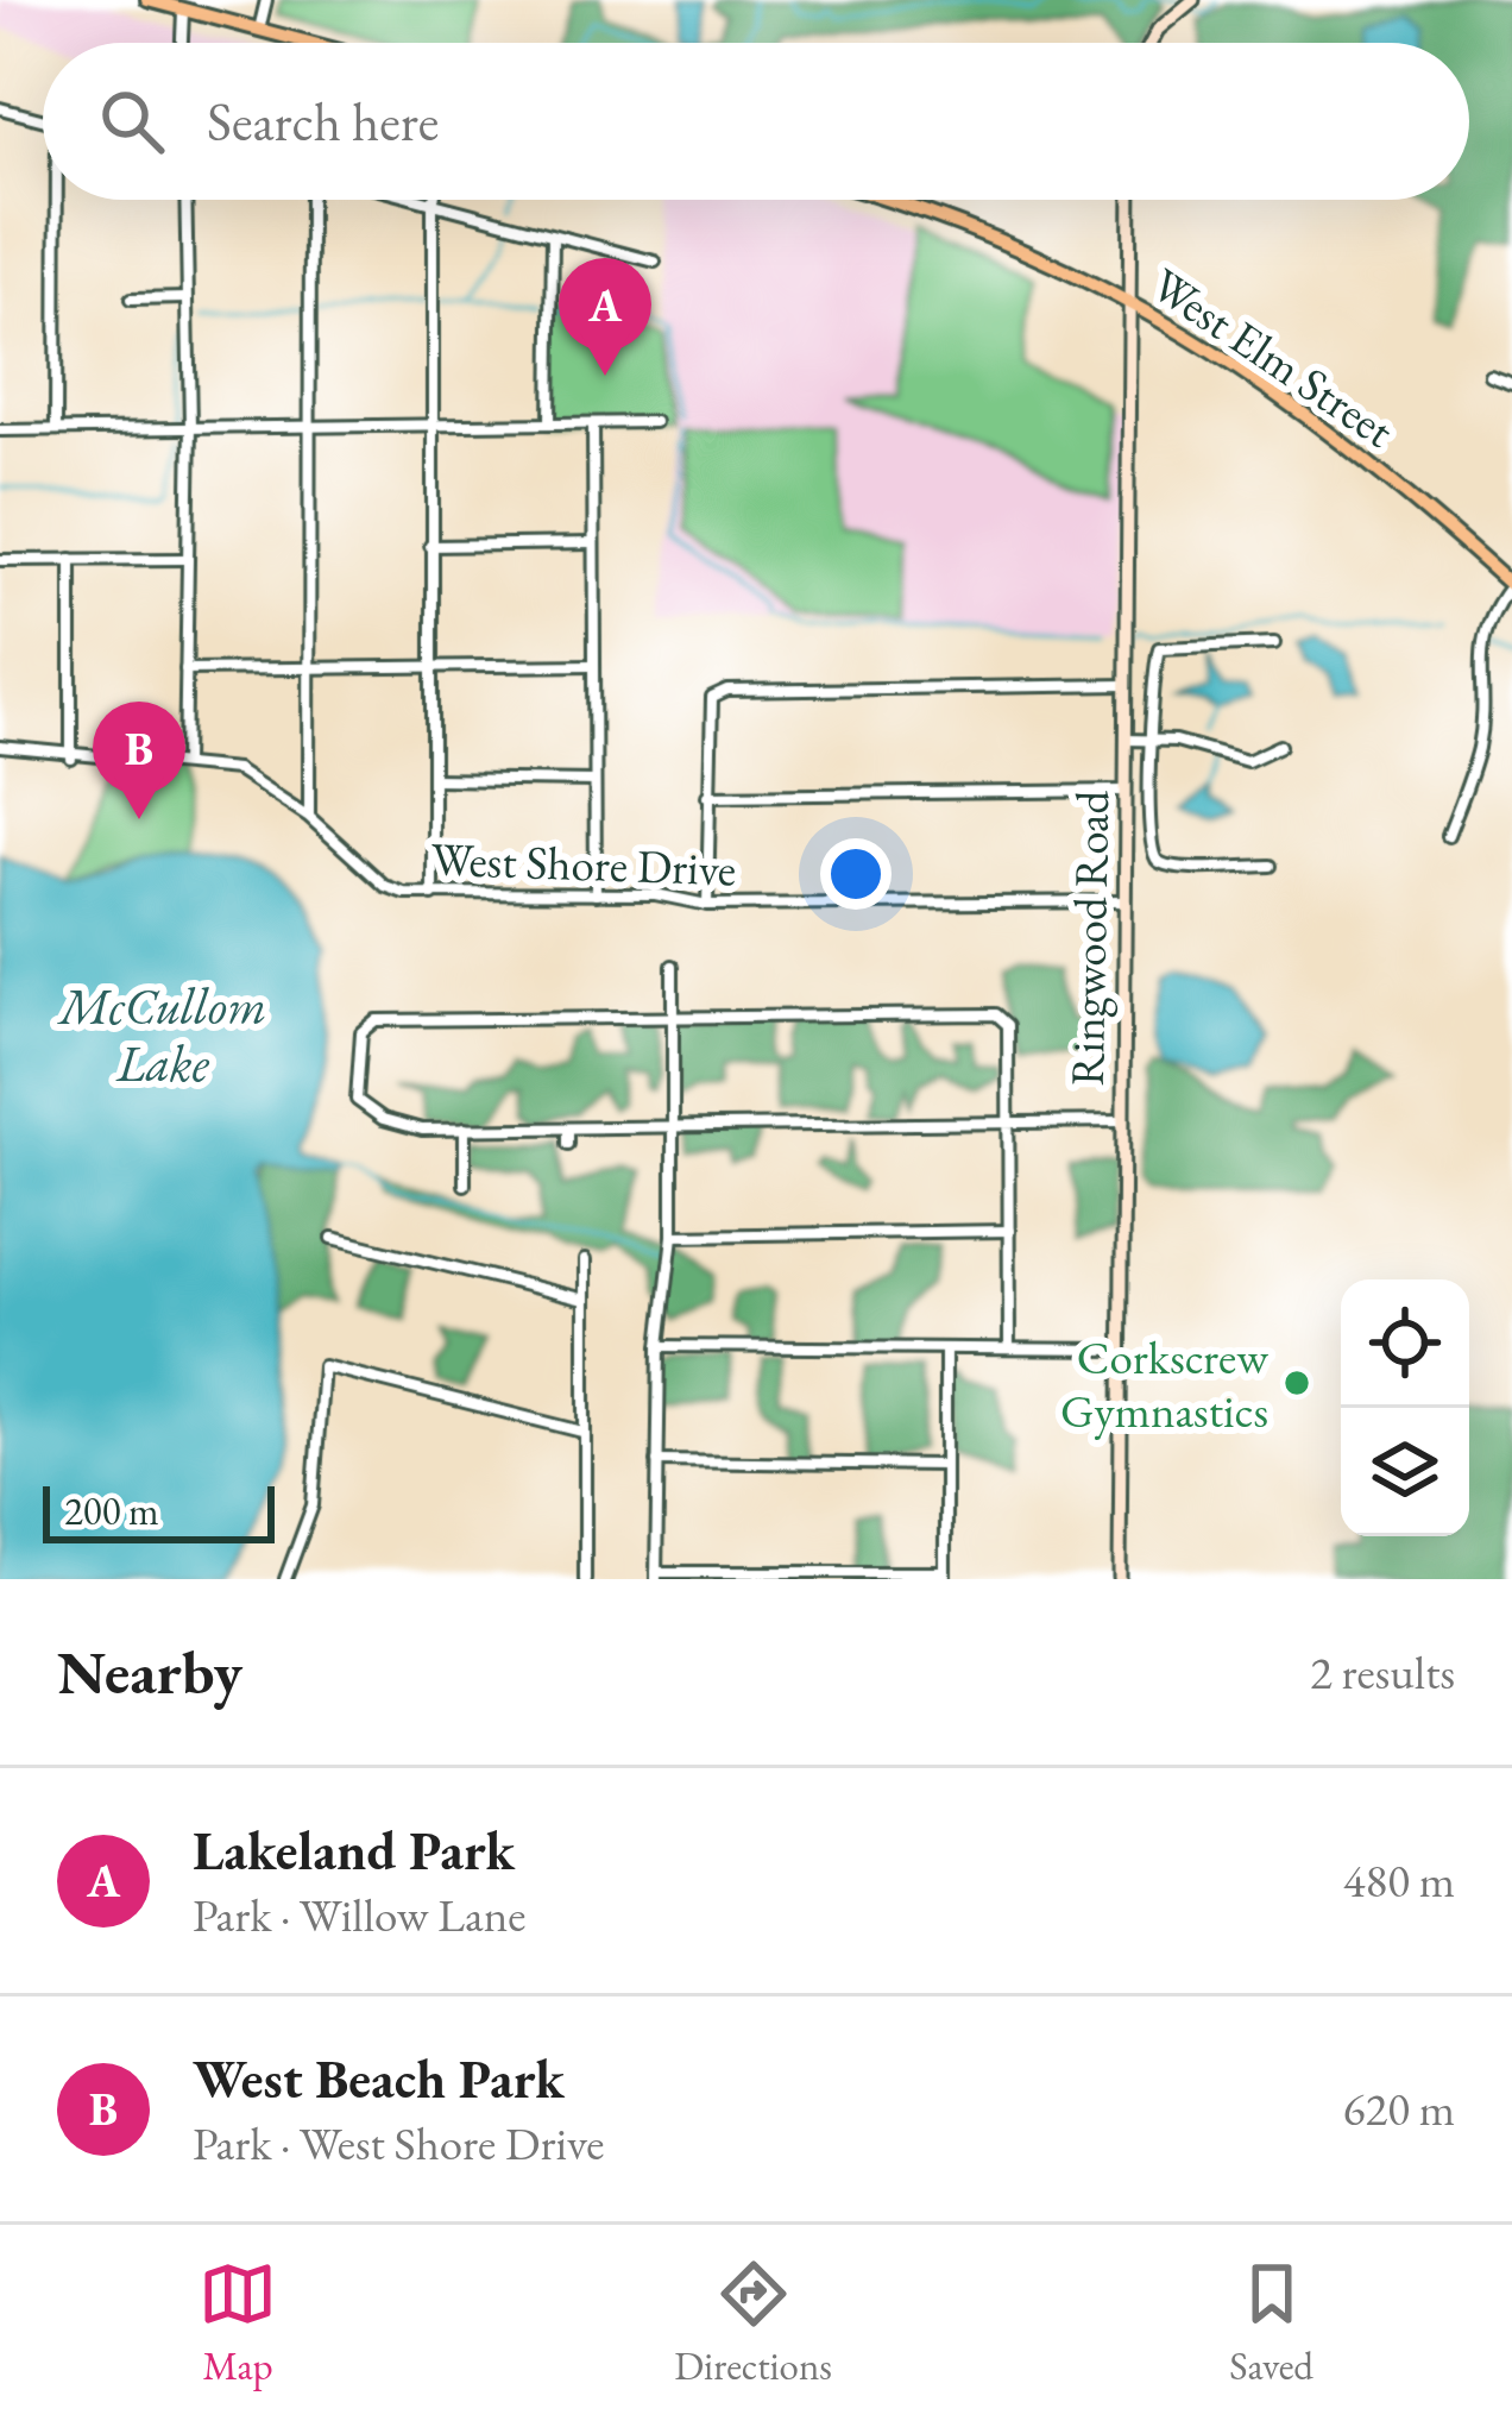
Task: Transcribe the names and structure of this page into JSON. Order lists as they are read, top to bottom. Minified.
{"streets":{"main road":["West Elm Street"],"street":["West Shore Drive","Ringwood Road"]},"crossings":[["West Elm Street","Ringwood Road"],["West Shore Drive","Ringwood Road"]],"water":["McCullom Lake"],"places":["Corkscrew Gymnastics"],"scale_bar":"200 m","page":{"search":"Search here","pins":["A","B"],"scale":"200 m","heading":["Nearby","2 results"],"list":[{"mark":"A","name":"Lakeland Park","note":"Park · Willow Lane","value":"480 m"},{"mark":"B","name":"West Beach Park","note":"Park · West Shore Drive","value":"620 m"}],"nav":["Map","Directions","Saved"]}}
